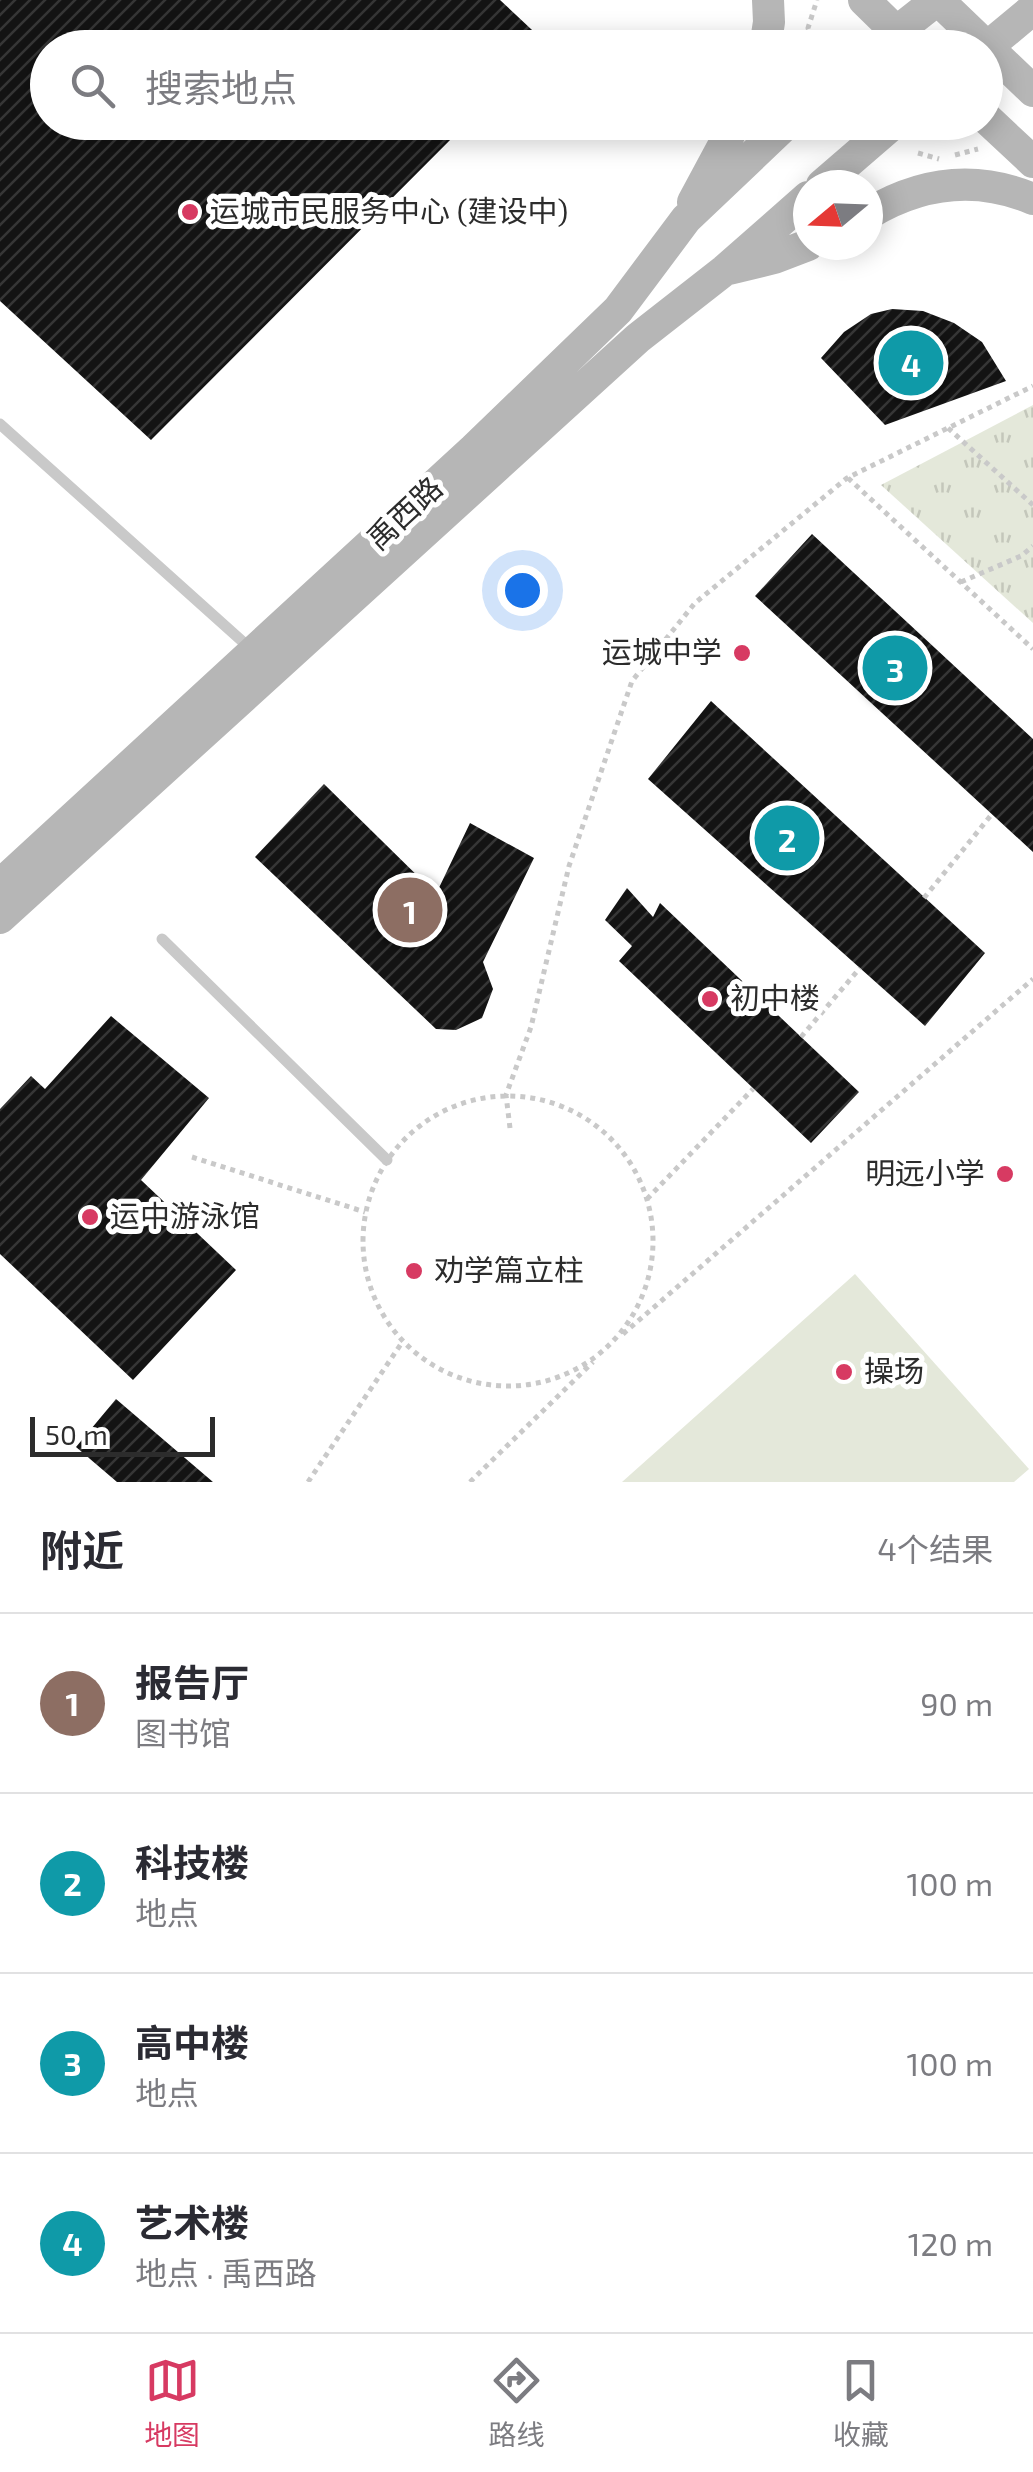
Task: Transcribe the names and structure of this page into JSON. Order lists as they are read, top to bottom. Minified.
{"streets":{"main road":["禹西路"]},"places":["运城市民服务中心 (建设中)","运城中学","初中楼","明远小学","运中游泳馆","劝学篇立柱","操场"],"scale_bar":"50 m","north":"left","page":{"search":"搜索地点","pins":["4","3","2","1"],"scale":"50 m","heading":["附近","4个结果"],"list":[{"mark":"1","name":"报告厅","note":"图书馆","value":"90 m"},{"mark":"2","name":"科技楼","note":"地点","value":"100 m"},{"mark":"3","name":"高中楼","note":"地点","value":"100 m"},{"mark":"4","name":"艺术楼","note":"地点 · 禹西路","value":"120 m"}],"nav":["地图","路线","收藏"]}}
